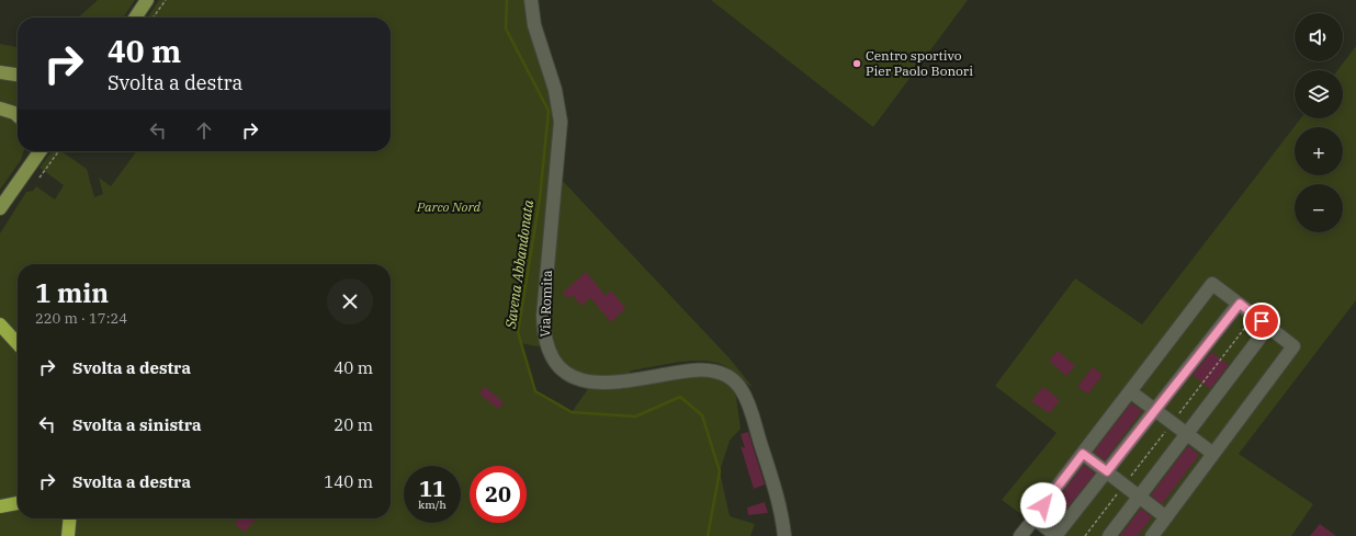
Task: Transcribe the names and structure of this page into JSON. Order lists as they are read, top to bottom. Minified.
{"streets":{"street":["Via Romita"]},"water":["Savena Abbandonata"],"parks":["Parco Nord"],"places":["Centro sportivo Pier Paolo Bonori"],"page":{"map_buttons":["+","−"],"turn":["40 m","Svolta a destra"],"heading":["1 min","220 m · 17:24"],"list":[{"name":"Svolta a destra","value":"40 m"},{"name":"Svolta a sinistra","value":"20 m"},{"name":"Svolta a destra","value":"140 m"}],"speed":"11 km/h","limit":"20"}}
